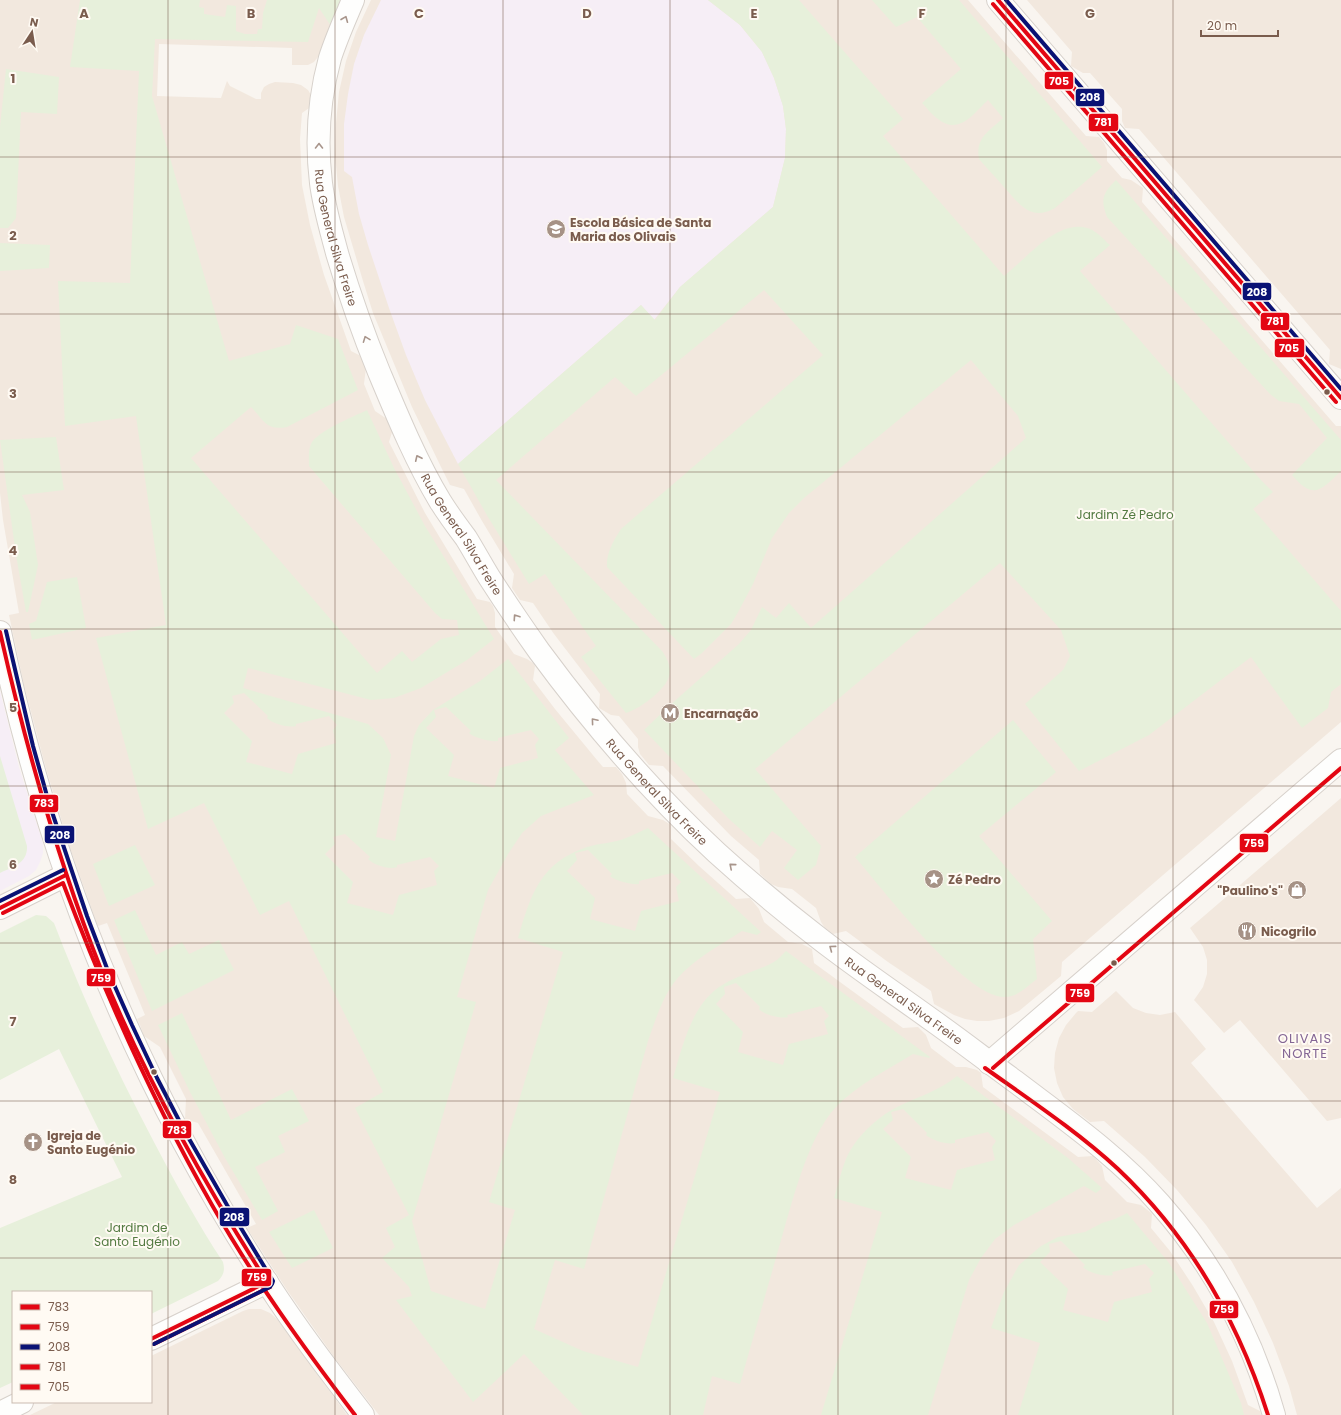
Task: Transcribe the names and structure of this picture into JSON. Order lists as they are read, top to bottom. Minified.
{"streets":{"street":["Rua General Silva Freire"]},"one_way":["Rua General Silva Freire"],"districts":["OLIVAIS NORTE"],"parks":["Jardim Zé Pedro","Jardim de Santo Eugénio"],"places":{"school or university":["Escola Básica de Santa Maria dos Olivais"],"metro station":["Encarnação"],"place":["Zé Pedro"],"shop":["\"Paulino's\""],"restaurant":["Nicogrilo"],"church":["Igreja de Santo Eugénio"]},"lines":["transit line 208","transit line 781","transit line 705","transit line 783","transit line 759"],"legend":["783","759","208","781","705"],"scale_bar":"20 m","north":"top","grid":{"columns":["A","B","C","D","E","F","G"],"rows":["1","2","3","4","5","6","7","8"]}}
